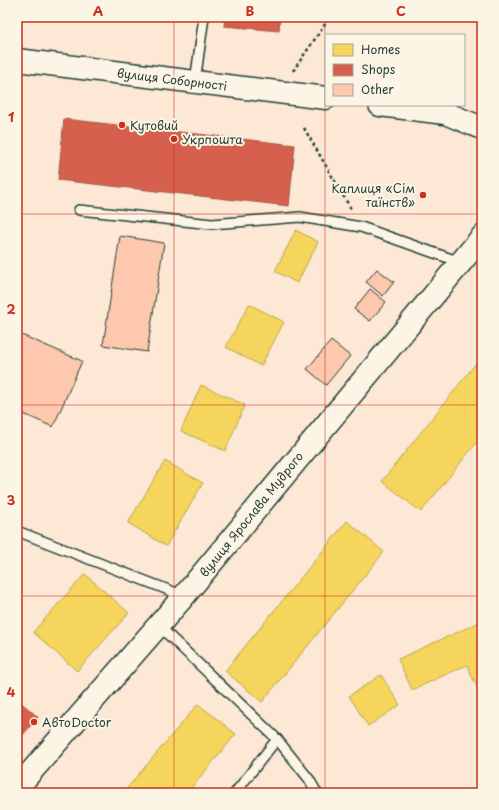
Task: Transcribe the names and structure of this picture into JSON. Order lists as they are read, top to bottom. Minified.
{"streets":{"street":["вулиця Соборності","вулиця Ярослава Мудрого"]},"places":["Кутовий","Укрпошта","Каплиця «Сім таїнств»","АвтоDoctor"],"legend":["Homes","Shops","Other"],"grid":{"columns":["A","B","C"],"rows":["1","2","3","4"]}}
